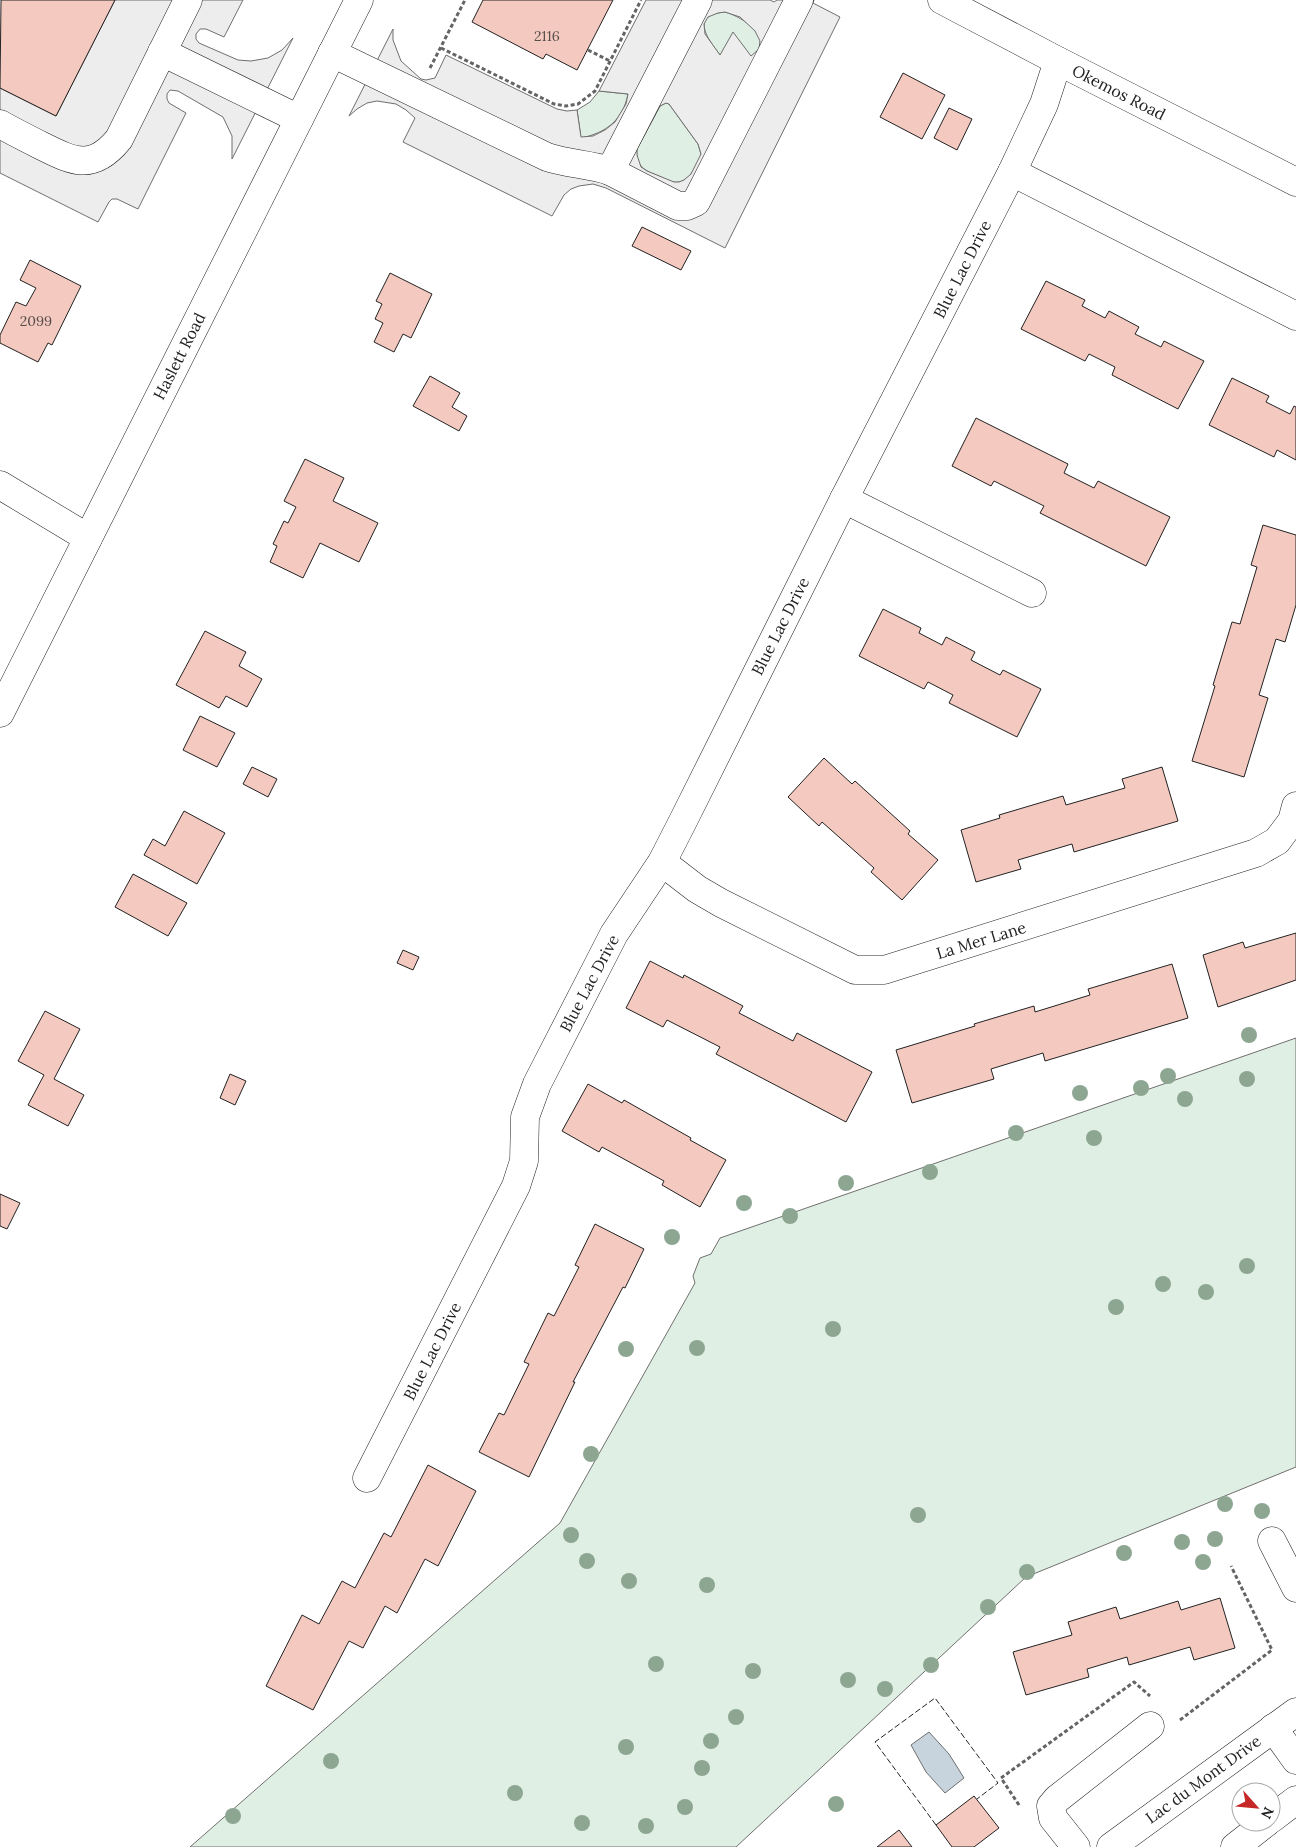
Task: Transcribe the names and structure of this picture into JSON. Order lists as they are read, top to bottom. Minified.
{"streets":{"street":["Okemos Road","Blue Lac Drive","Haslett Road","La Mer Lane","Lac du Mont Drive"]},"crossings":[["Okemos Road","Blue Lac Drive"],["Blue Lac Drive","La Mer Lane"]],"house_numbers":["2116","2099"],"north":"bottom right"}
